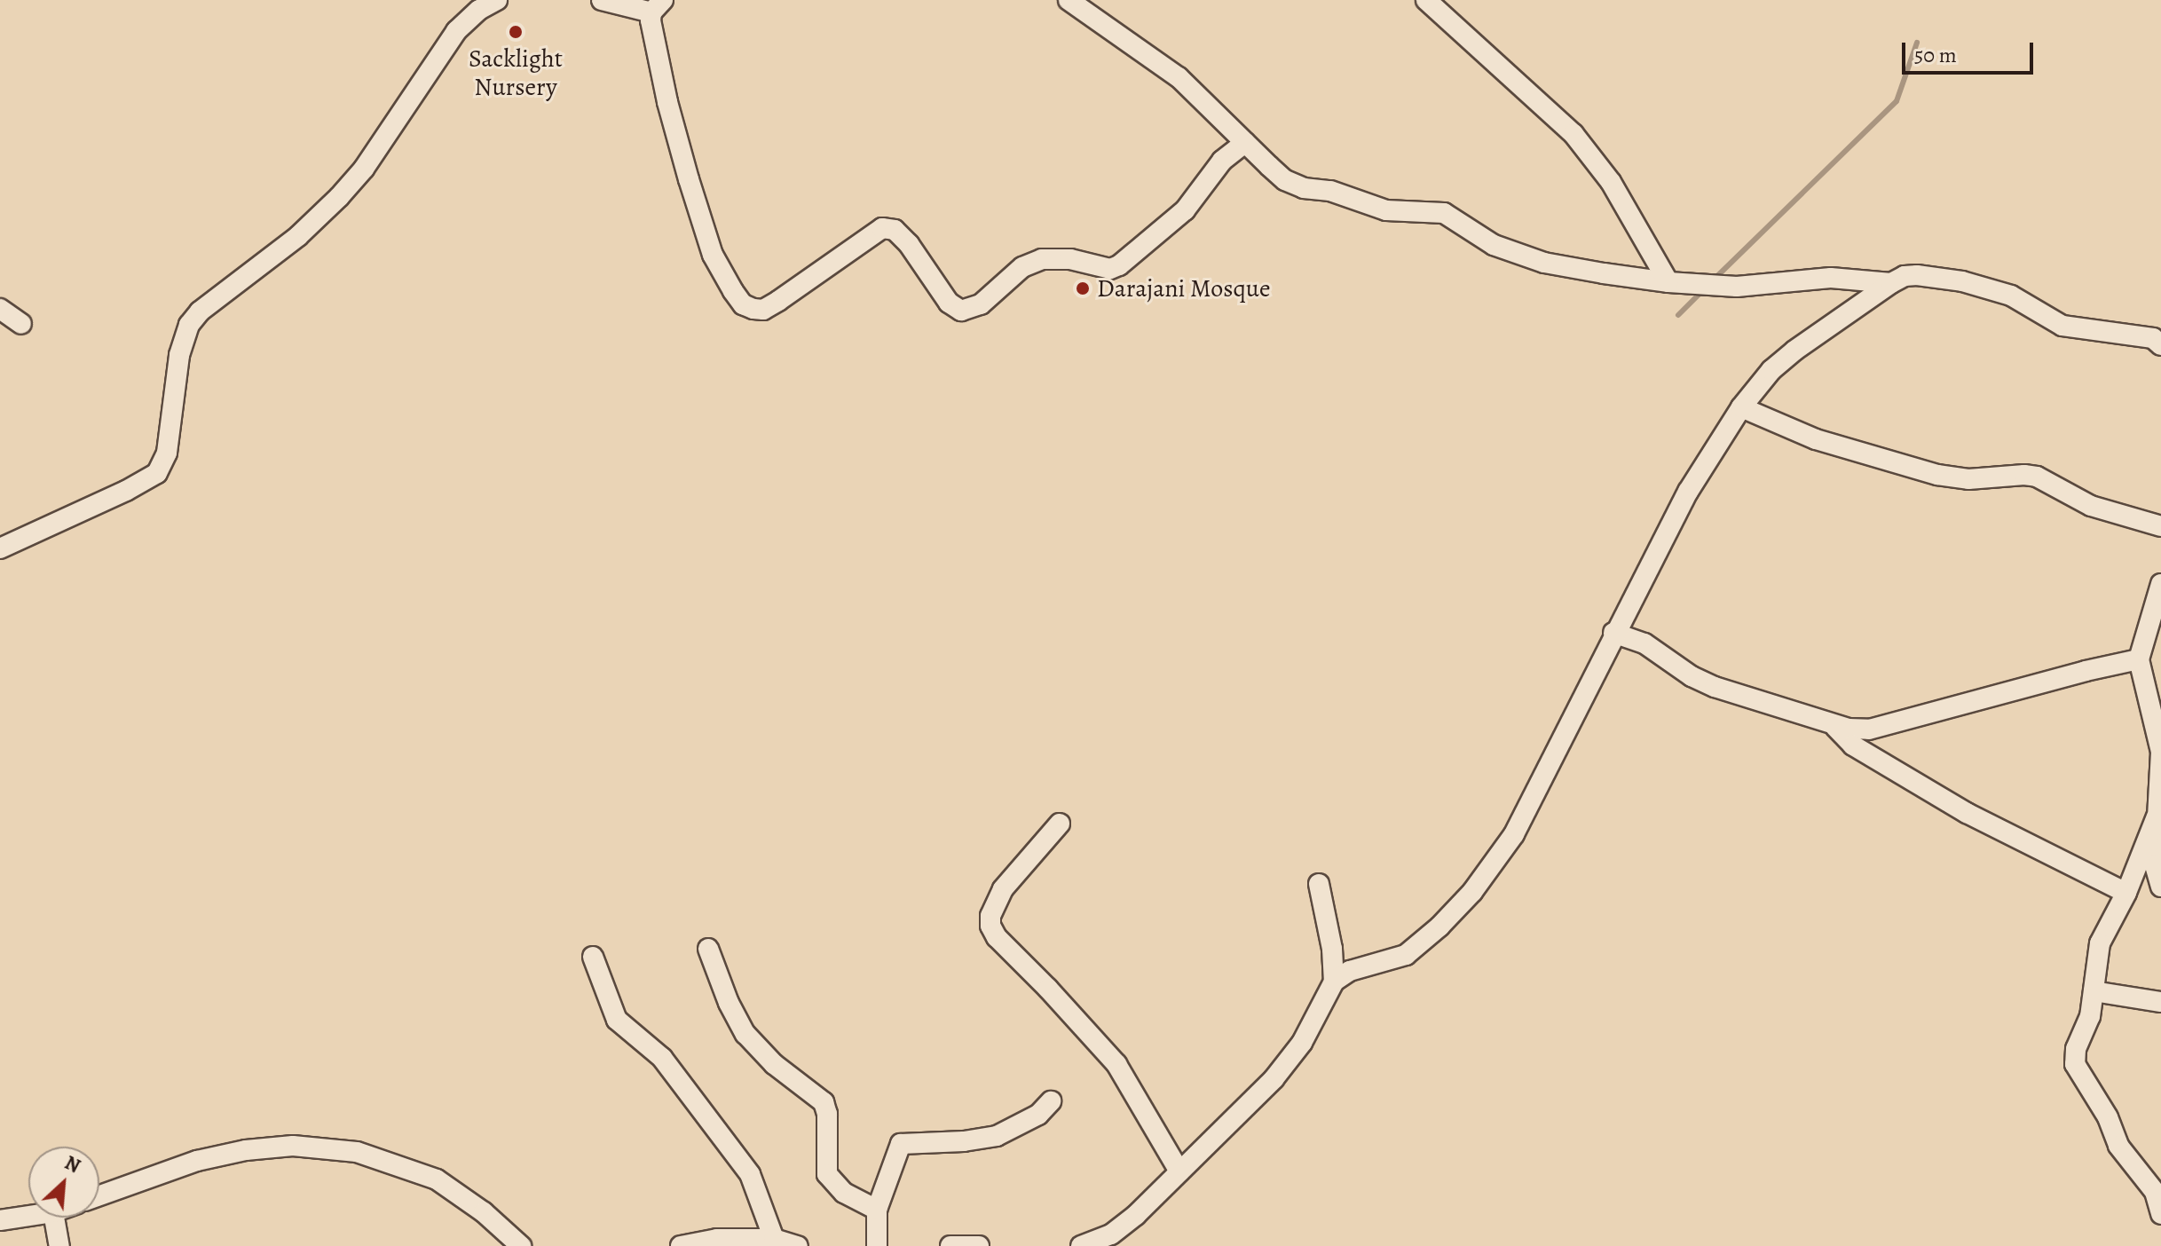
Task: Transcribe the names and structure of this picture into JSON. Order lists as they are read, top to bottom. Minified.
{"places":["Sacklight Nursery","Darajani Mosque"],"scale_bar":"50 m","north":"top right"}
